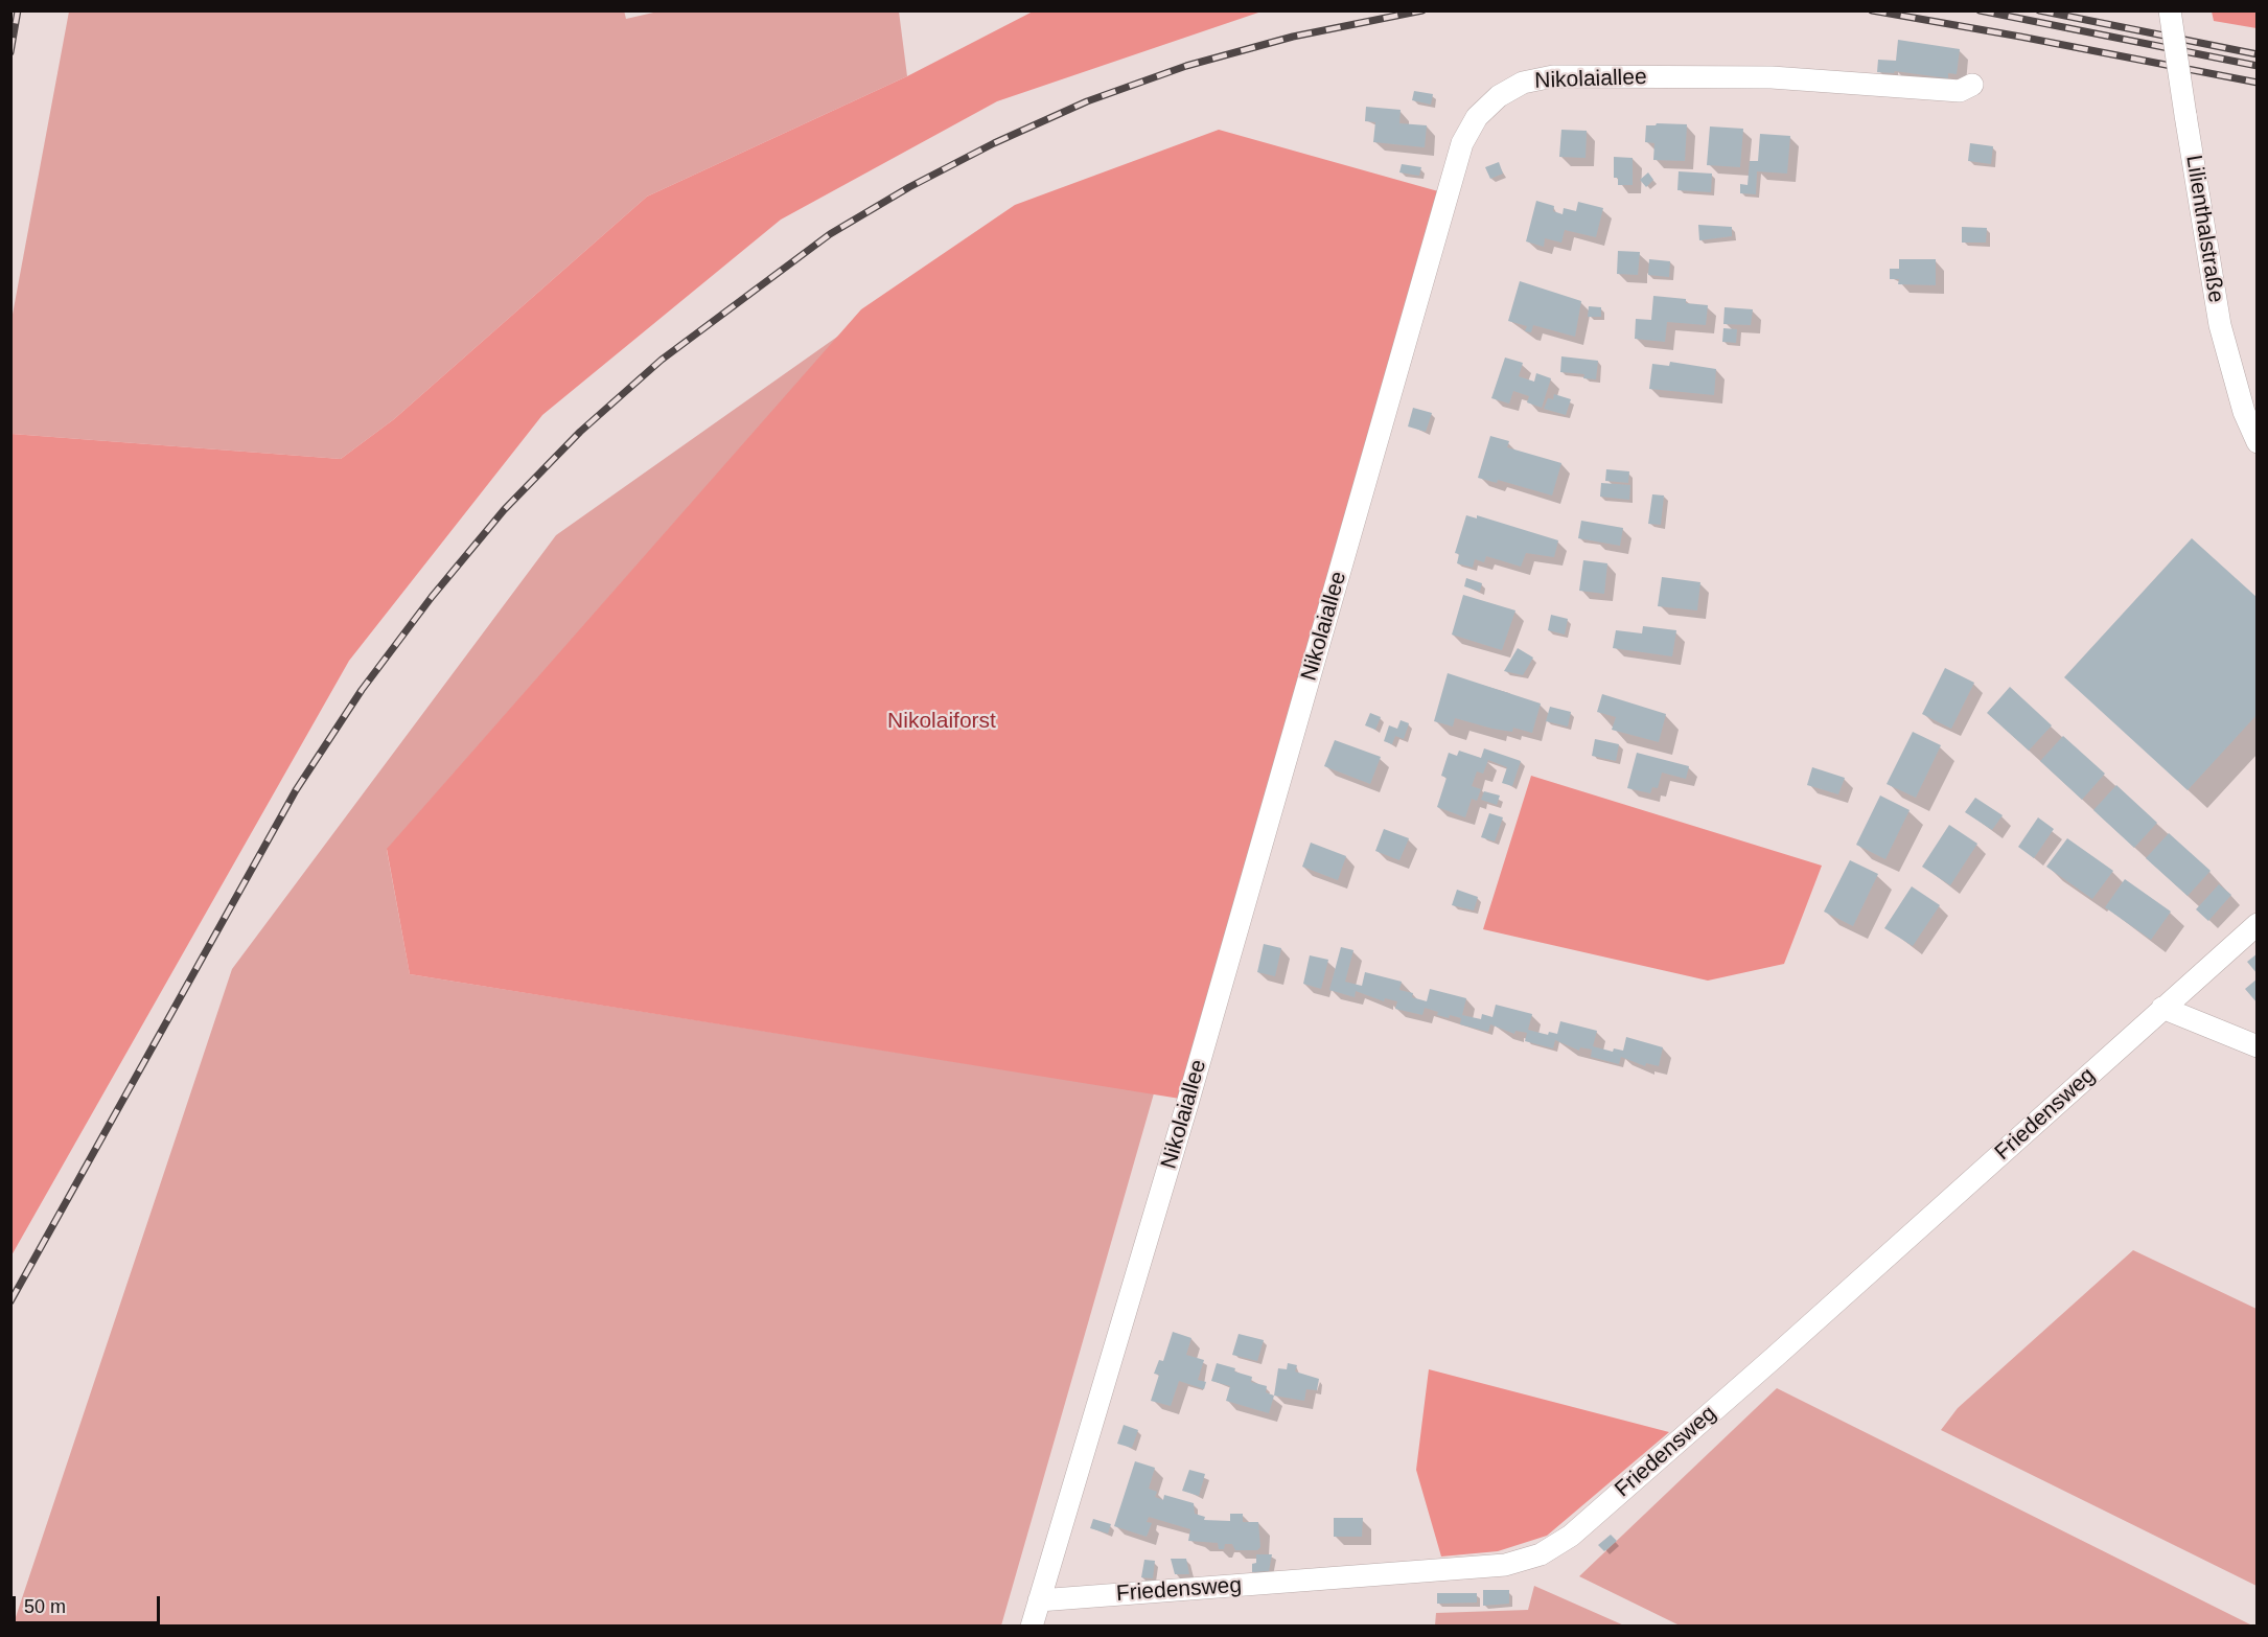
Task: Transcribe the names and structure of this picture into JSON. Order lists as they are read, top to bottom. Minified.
{"streets":{"street":["Nikolaiallee","Lilienthalstraße","Friedensweg"]},"crossings":[["Nikolaiallee","Friedensweg"]],"parks":["Nikolaiforst"],"scale_bar":"50 m"}
